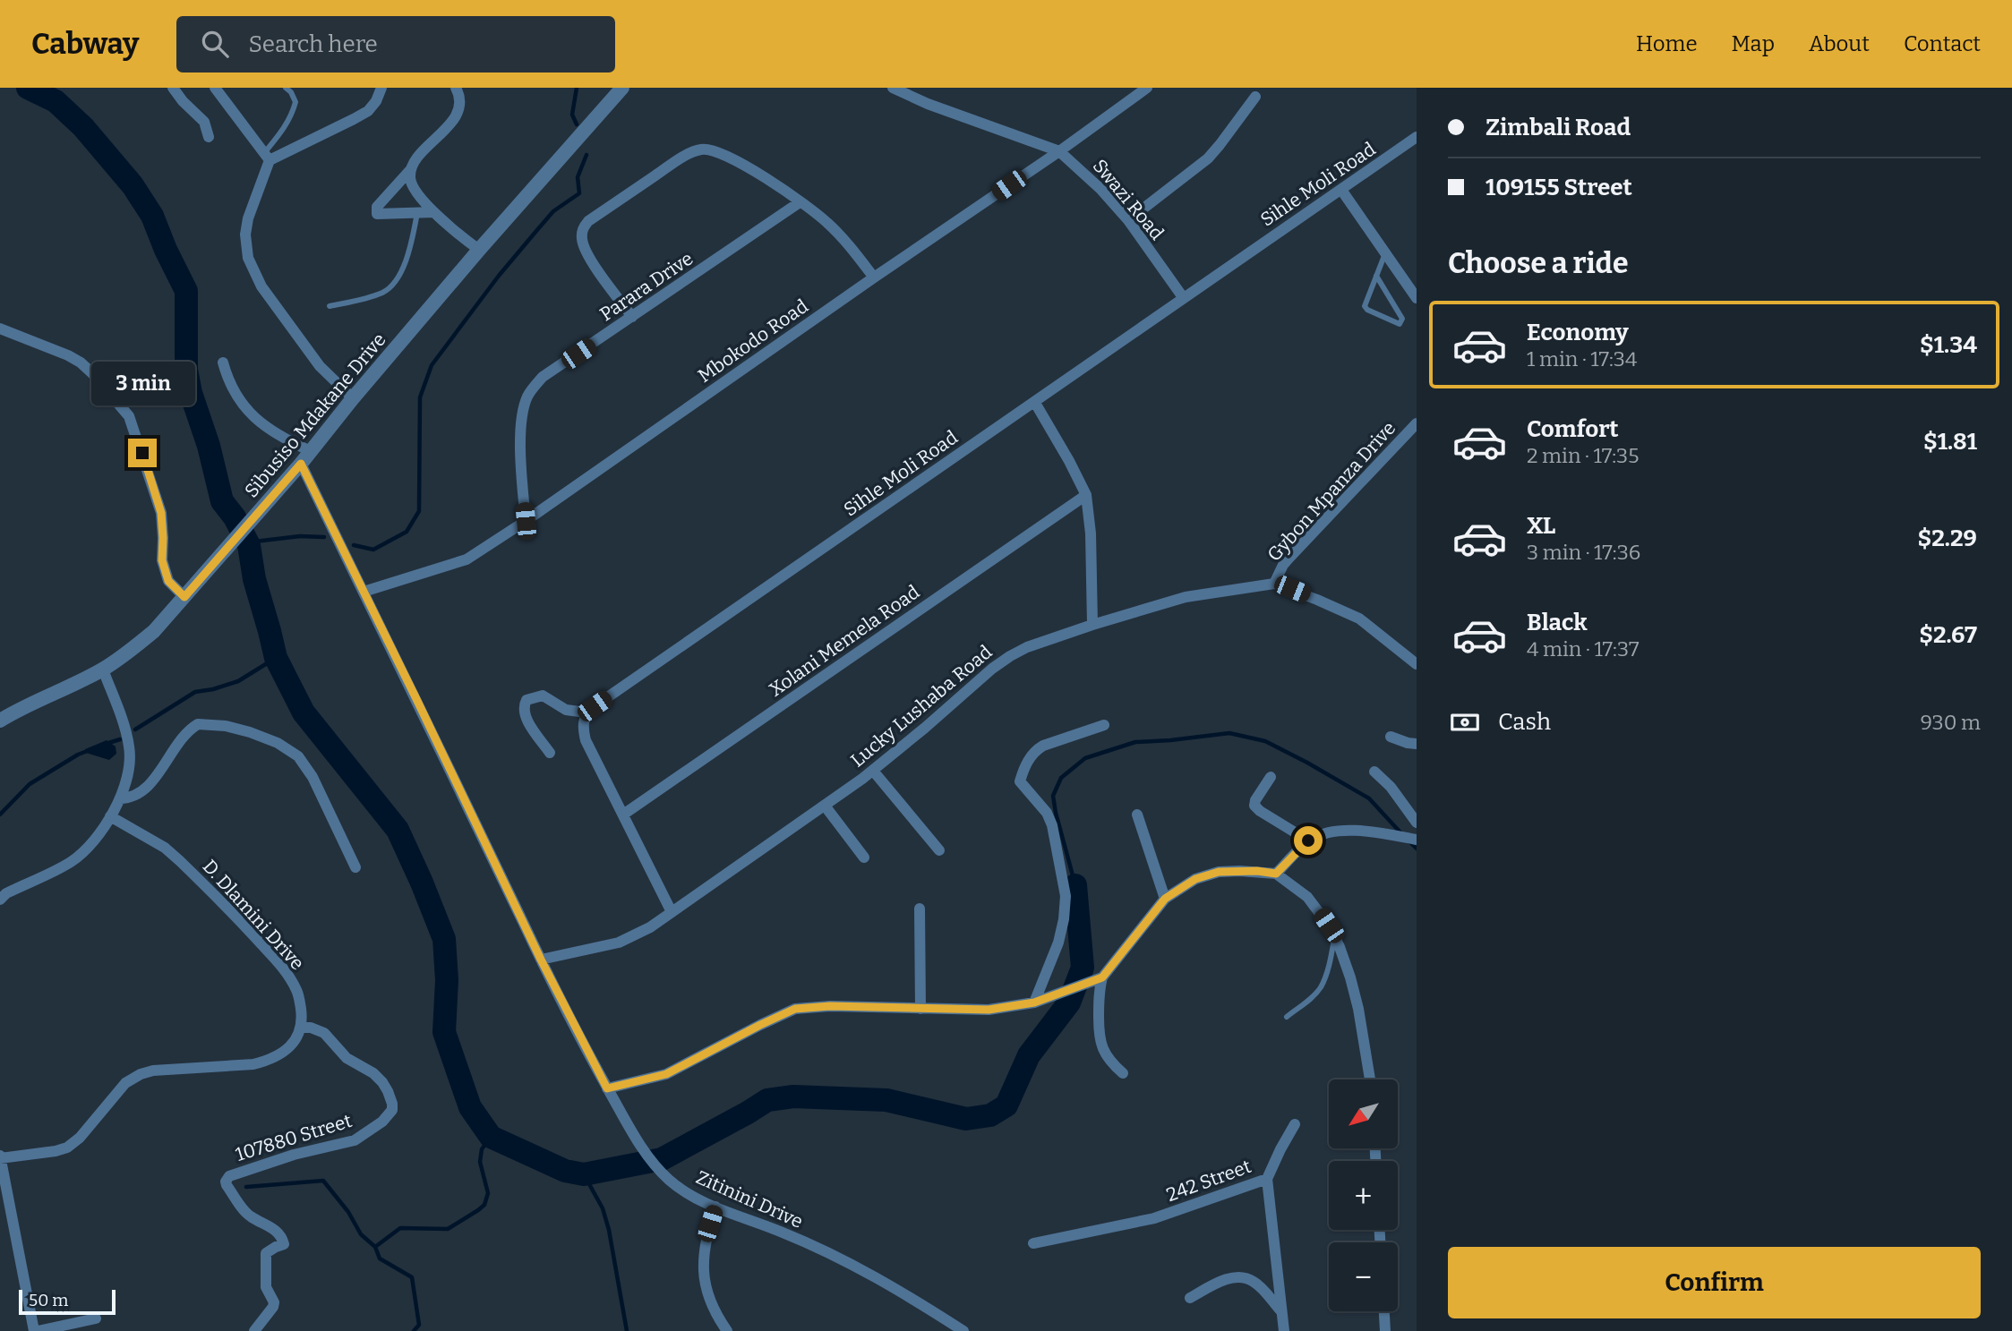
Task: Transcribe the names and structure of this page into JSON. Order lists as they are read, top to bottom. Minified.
{"streets":{"street":["Sihle Moli Road","Swazi Road","Parara Drive","Mbokodo Road","Sibusiso Mdakane Drive","Gybon Mpanza Drive","Xolani Memela Road","Lucky Lushaba Road","D. Dlamini Drive","107880 Street","242 Street","Zitinini Drive"]},"crossings":[["Sihle Moli Road","Swazi Road"],["Swazi Road","Mbokodo Road"],["Parara Drive","Mbokodo Road"],["Mbokodo Road","Zitinini Drive"],["Sibusiso Mdakane Drive","Zitinini Drive"],["Gybon Mpanza Drive","Lucky Lushaba Road"],["Lucky Lushaba Road","Zitinini Drive"],["D. Dlamini Drive","107880 Street"]],"scale_bar":"50 m","north":"bottom left","page":{"header":"Cabway","search":"Search here","nav":["Home","Map","About","Contact"],"banner":["Zimbali Road","109155 Street"],"heading":"Choose a ride","list":[{"name":"Economy","note":"1 min · 17:34","value":"$1.34"},{"name":"Comfort","note":"2 min · 17:35","value":"$1.81"},{"name":"XL","note":"3 min · 17:36","value":"$2.29"},{"name":"Black","note":"4 min · 17:37","value":"$2.67"}],"bubble":"3 min","pay":["Cash","930 m"],"map_buttons":["+","−"],"buttons":"Confirm","scale":"50 m"}}
